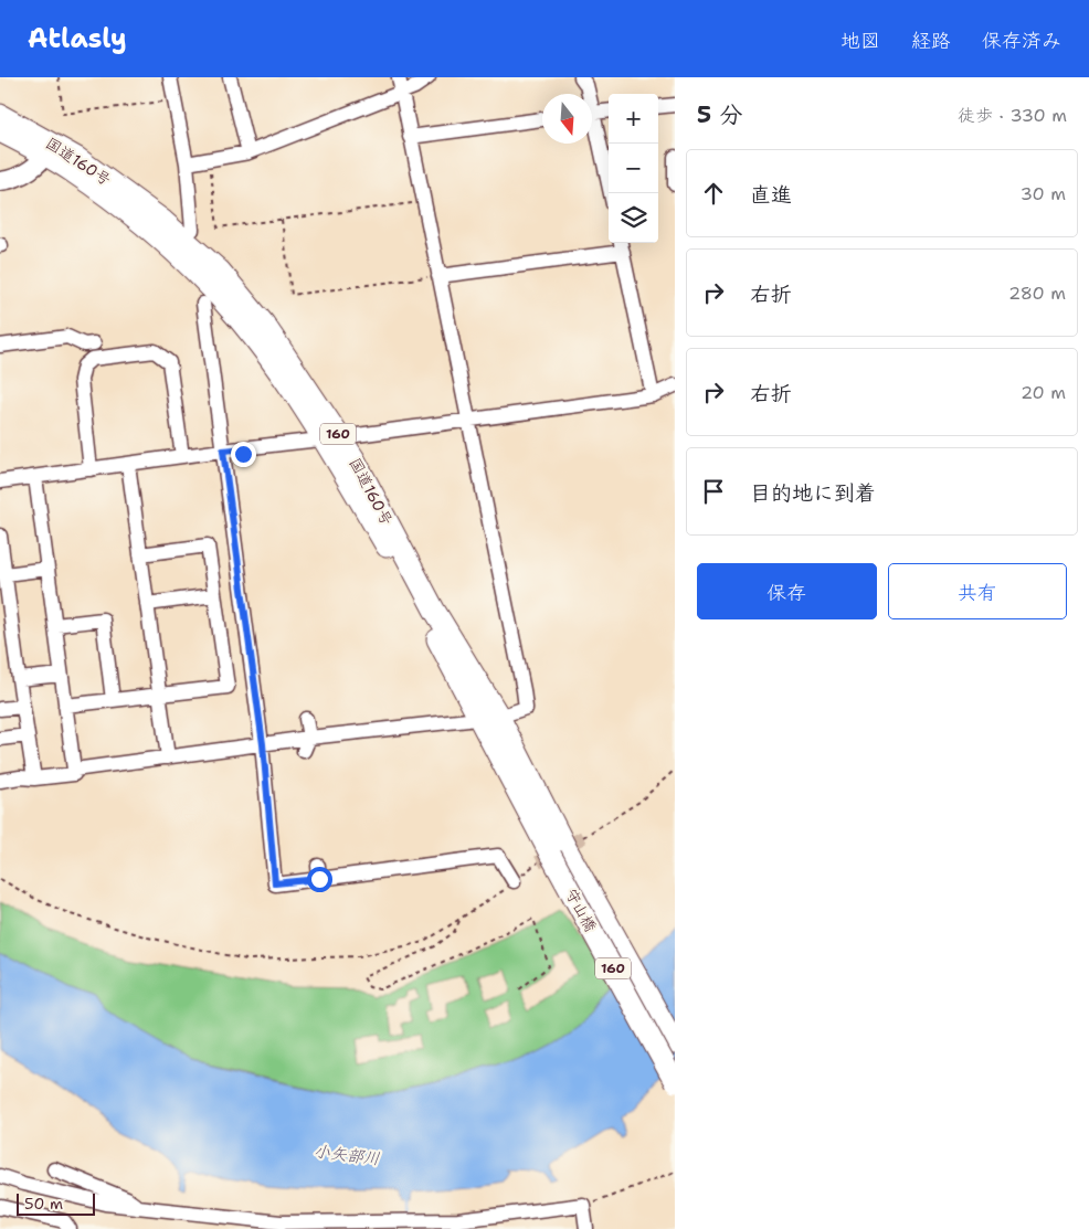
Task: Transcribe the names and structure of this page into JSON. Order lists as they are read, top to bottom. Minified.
{"streets":{"highway":["国道160号","160","守山橋"]},"crossings":[["国道160号","守山橋"]],"water":["小矢部川"],"scale_bar":"50 m","north":"bottom","page":{"header":"Atlasly","nav":["地図","経路","保存済み"],"heading":["5 分","徒歩 · 330 m"],"map_buttons":["+","−"],"list":[["直進","30 m"],["右折","280 m"],["右折","20 m"],"目的地に到着"],"buttons":["保存","共有"],"scale":"50 m"}}
